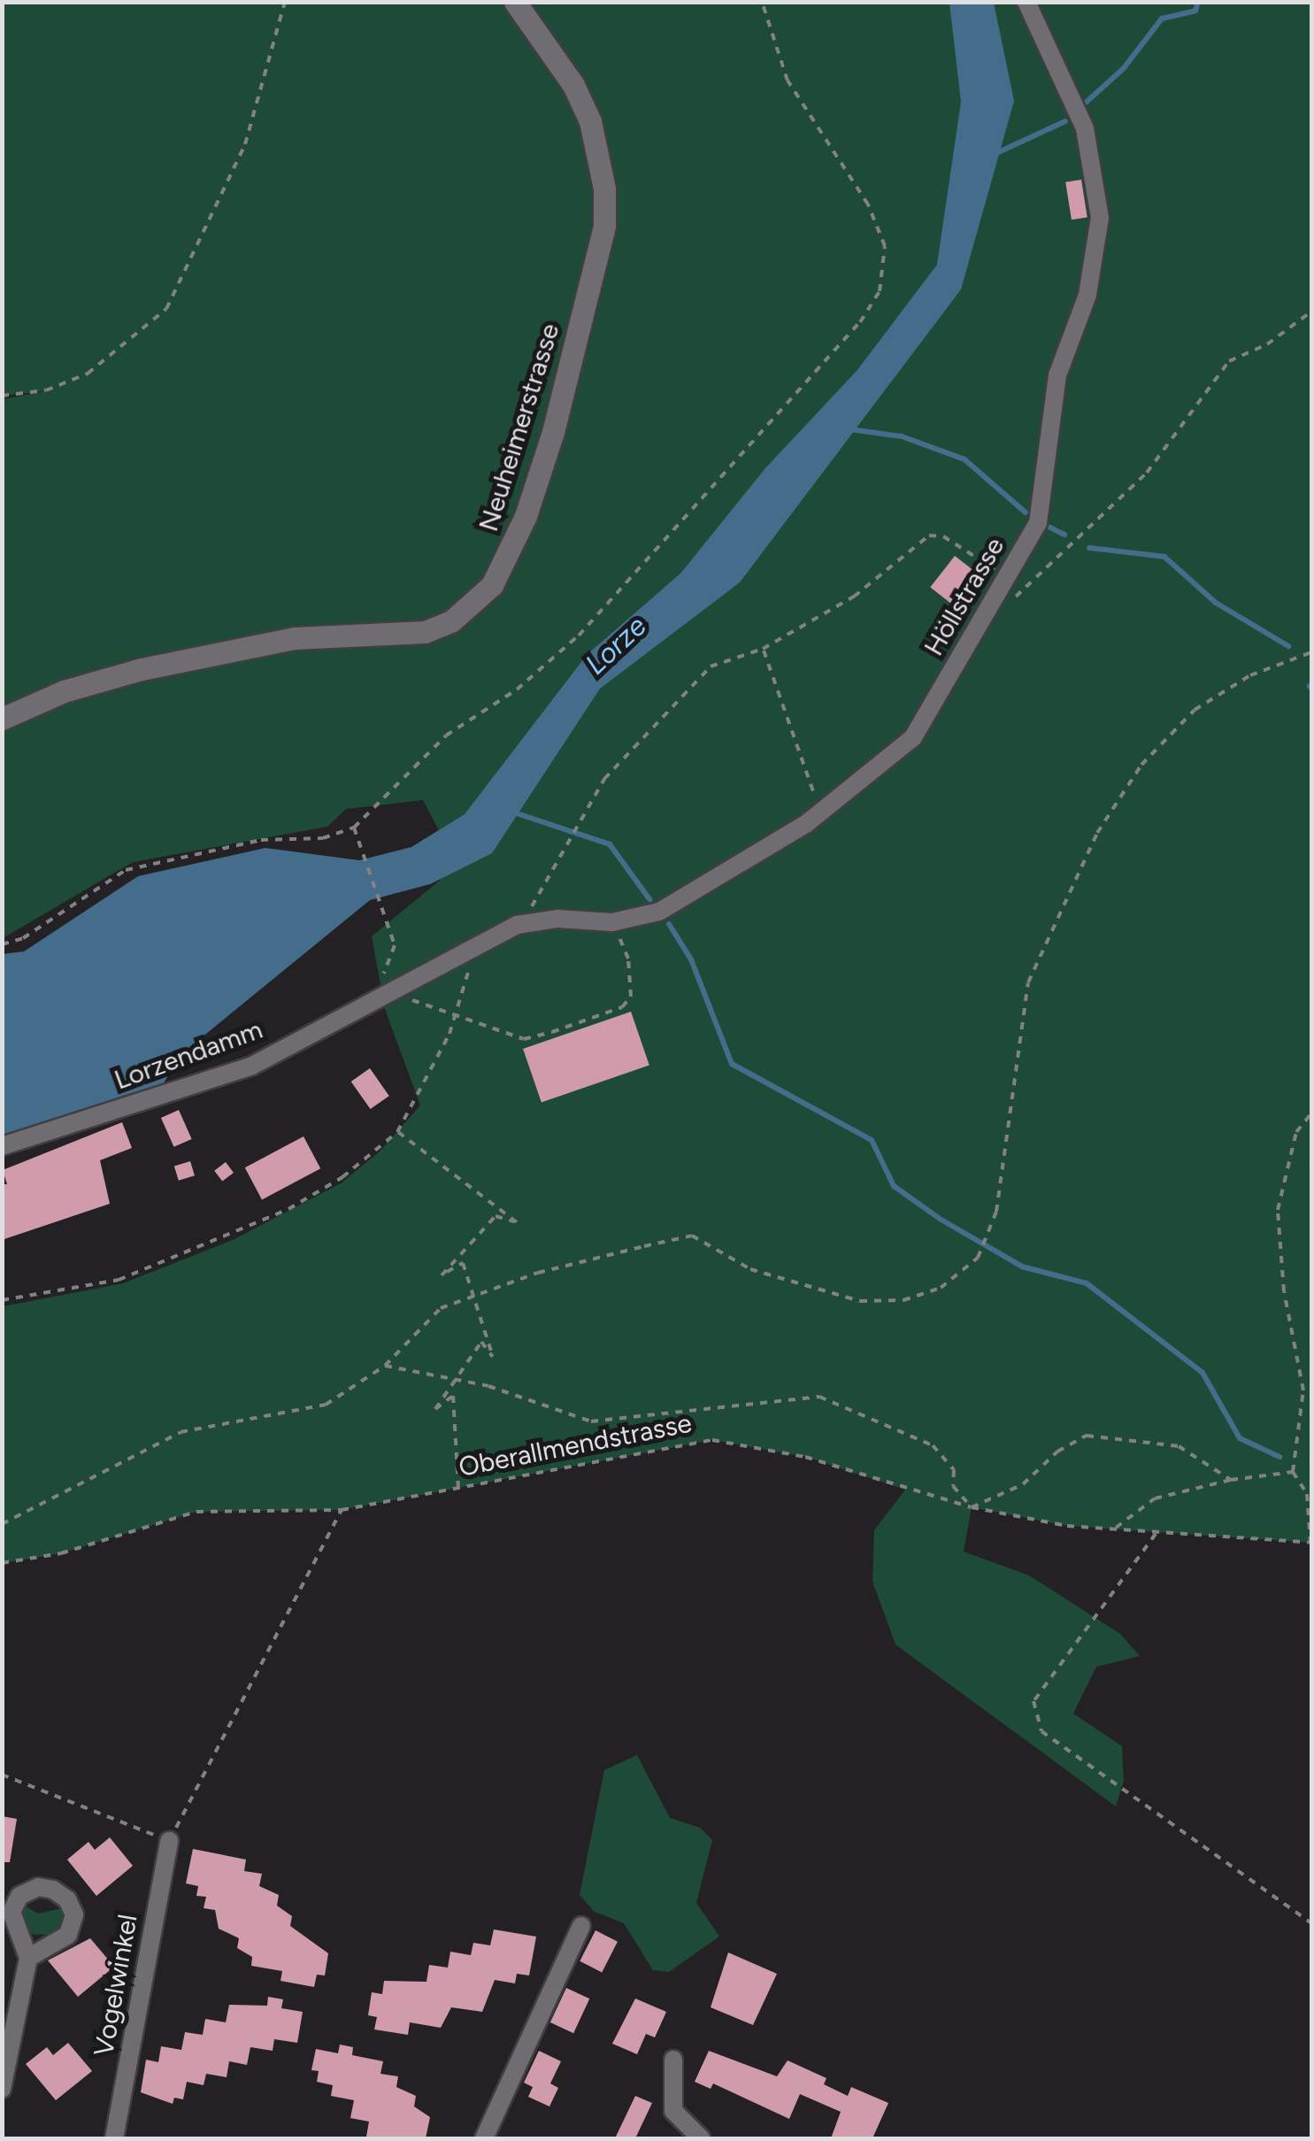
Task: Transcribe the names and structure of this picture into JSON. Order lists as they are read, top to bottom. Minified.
{"streets":{"street":["Neuheimerstrasse","Höllstrasse","Lorzendamm","Vogelwinkel"],"path":["Oberallmendstrasse"]},"crossings":[["Höllstrasse","Lorzendamm"]],"water":["Lorze"]}
